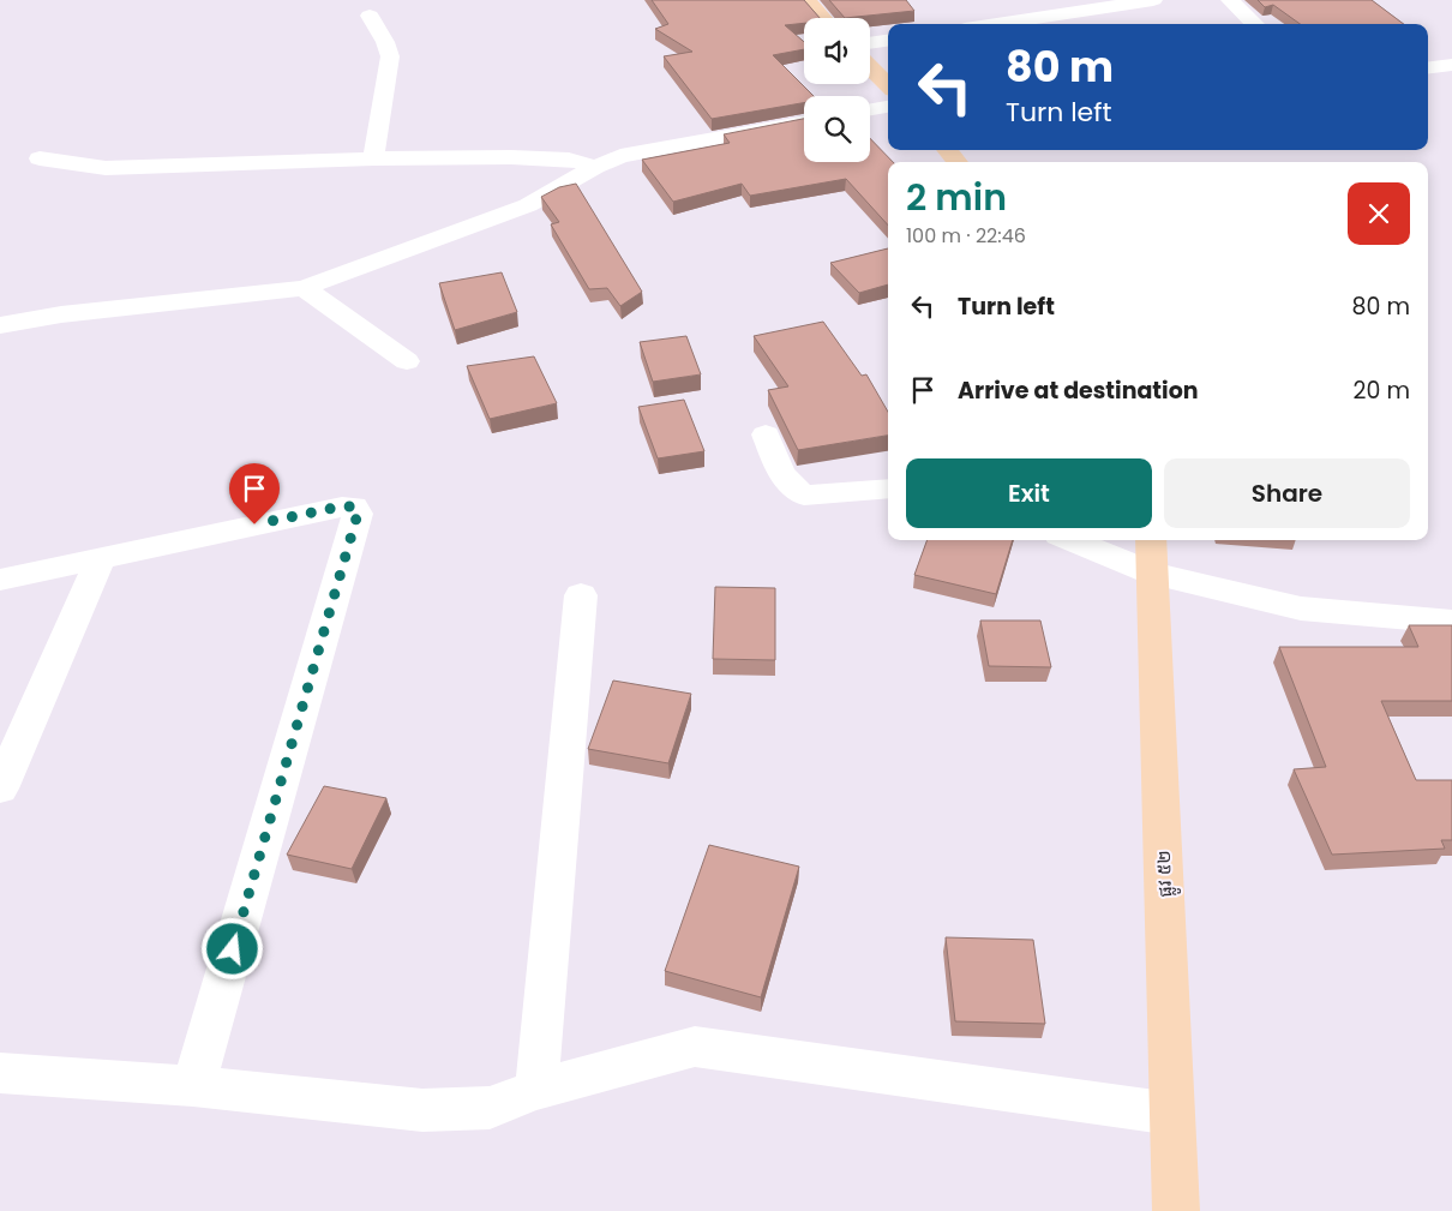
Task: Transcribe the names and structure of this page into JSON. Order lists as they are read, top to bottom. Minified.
{"streets":{"street":["ផ្លូវ ៥២"]},"page":{"turn":["80 m","Turn left"],"heading":["2 min","100 m · 22:46"],"list":[{"name":"Turn left","value":"80 m"},{"name":"Arrive at destination","value":"20 m"}],"buttons":["Exit","Share"]}}
